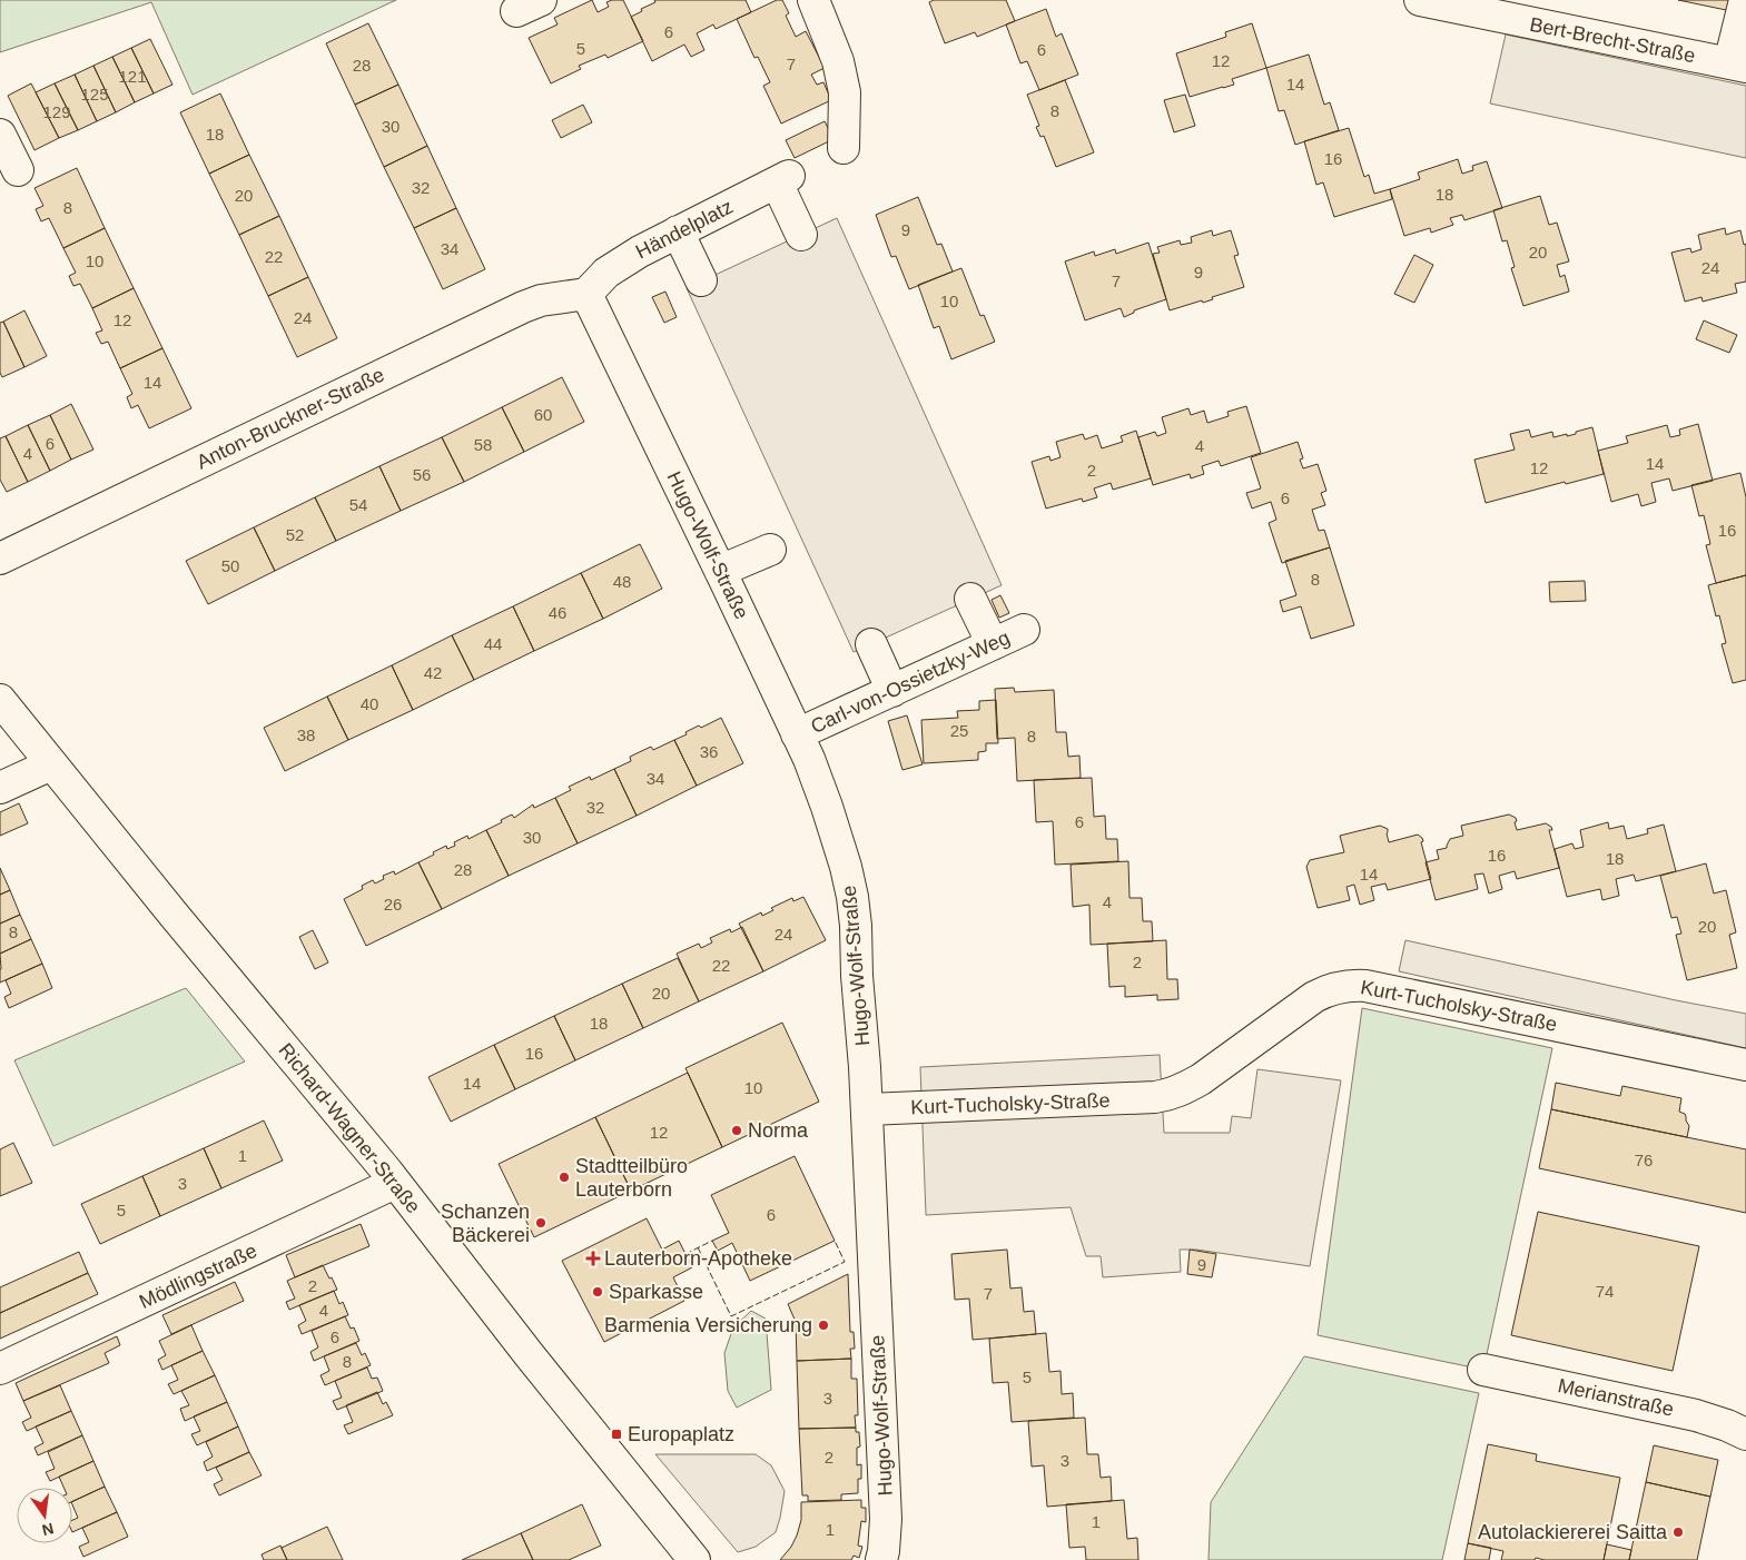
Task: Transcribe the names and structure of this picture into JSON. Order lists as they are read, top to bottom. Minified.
{"streets":{"street":["Bert-Brecht-Straße","Händelplatz","Anton-Bruckner-Straße","Hugo-Wolf-Straße","Carl-von-Ossietzky-Weg","Kurt-Tucholsky-Straße","Richard-Wagner-Straße","Mödlingstraße","Merianstraße"]},"crossings":[["Händelplatz","Anton-Bruckner-Straße"],["Händelplatz","Hugo-Wolf-Straße"],["Anton-Bruckner-Straße","Hugo-Wolf-Straße"],["Hugo-Wolf-Straße","Carl-von-Ossietzky-Weg"],["Hugo-Wolf-Straße","Kurt-Tucholsky-Straße"],["Richard-Wagner-Straße","Mödlingstraße"]],"places":{"other":["Norma","Stadtteilbüro Lauterborn","Schanzen Bäckerei","Sparkasse","Barmenia Versicherung","Autolackiererei Saitta"],"health":["Lauterborn-Apotheke"],"transit":["Europaplatz"]},"house_numbers":["6","5","6","12","7","28","121","14","125","8","129","30","18","16","32","18","20","8","9","34","20","22","10","24","9","7","10","24","12","14","60","6","58","4","4","14","12","2","56","6","54","16","52","50","8","48","46","44","42","40","25","38","8","36","34","32","6","30","16","18","28","14","4","26","20","8","24","2","22","20","18","16","14","10","12","1","76","3","5","6","9","2","74","7","4","6","8","5","3","2","3","1","1"],"north":"bottom"}
